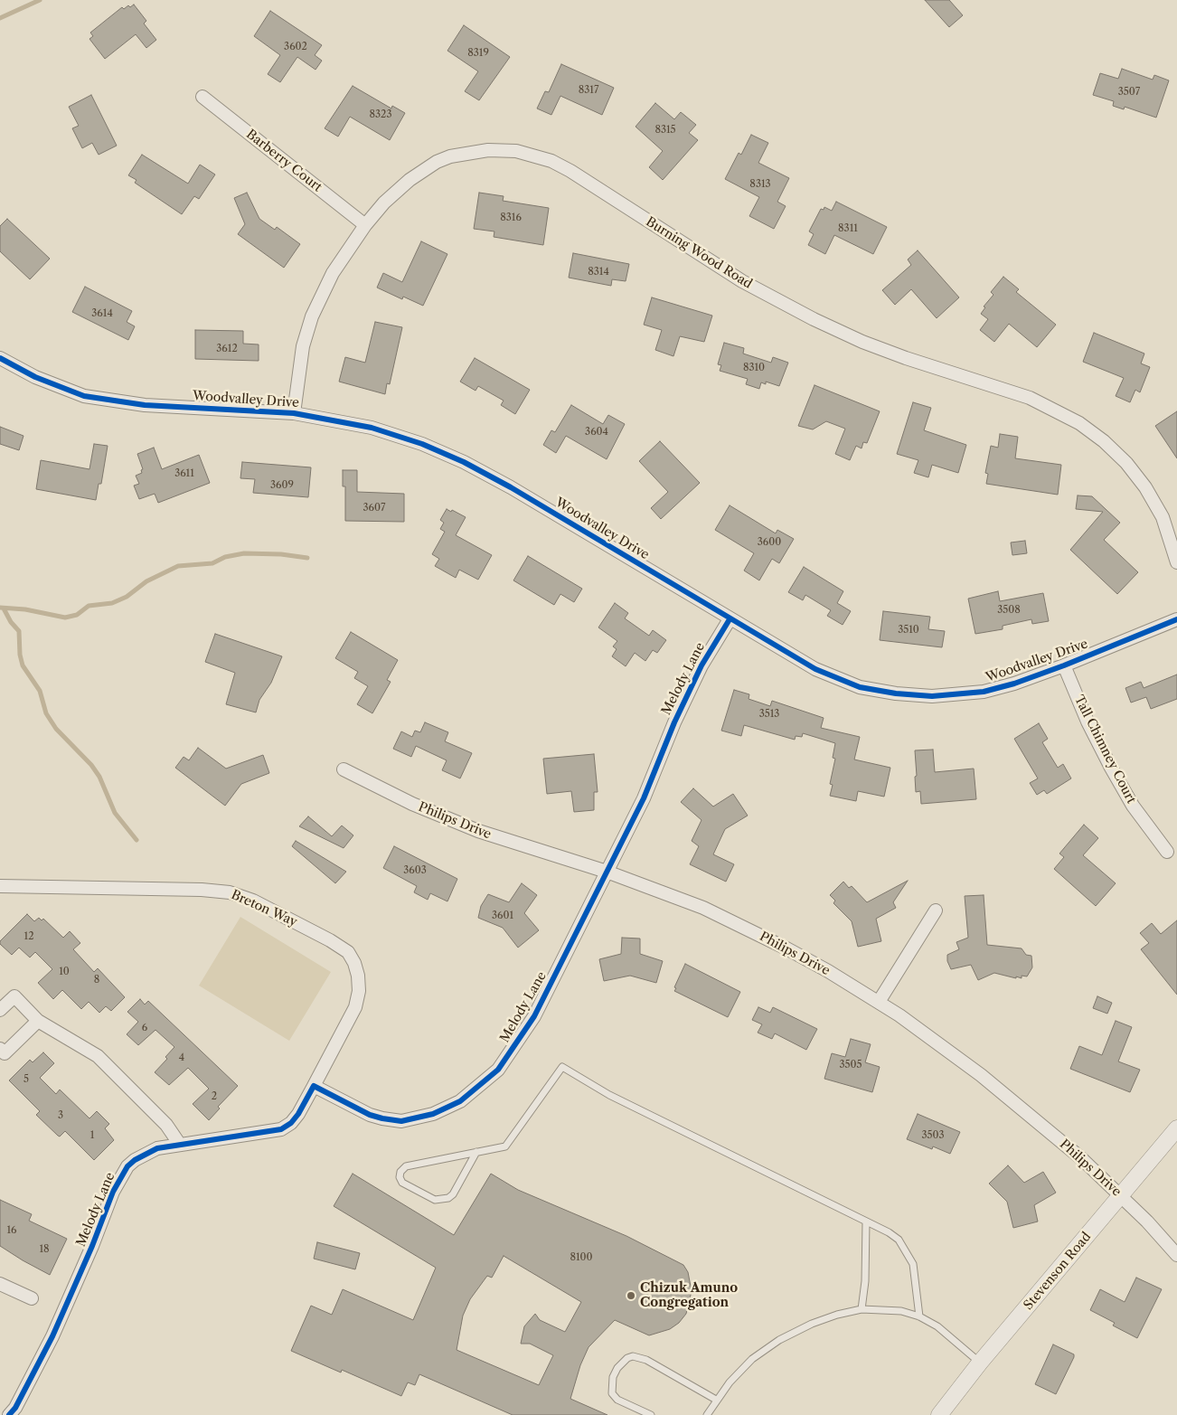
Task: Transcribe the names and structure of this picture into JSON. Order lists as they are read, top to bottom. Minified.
{"streets":{"street":["Barberry Court","Burning Wood Road","Woodvalley Drive","Melody Lane","Tall Chimney Court","Philips Drive","Breton Way","Stevenson Road"]},"crossings":[["Barberry Court","Burning Wood Road"],["Burning Wood Road","Woodvalley Drive"],["Woodvalley Drive","Melody Lane"],["Woodvalley Drive","Tall Chimney Court"],["Melody Lane","Philips Drive"],["Melody Lane","Breton Way"],["Philips Drive","Stevenson Road"]],"places":["Chizuk Amuno Congregation"],"house_numbers":["3602","8319","8317","3507","8323","8315","8313","8316","8311","8314","3614","3612","8310","3604","3611","3609","3607","3600","3508","3510","3513","3603","3601","12","10","8","6","4","3505","5","2","3","1","3503","16","18","8100"]}
